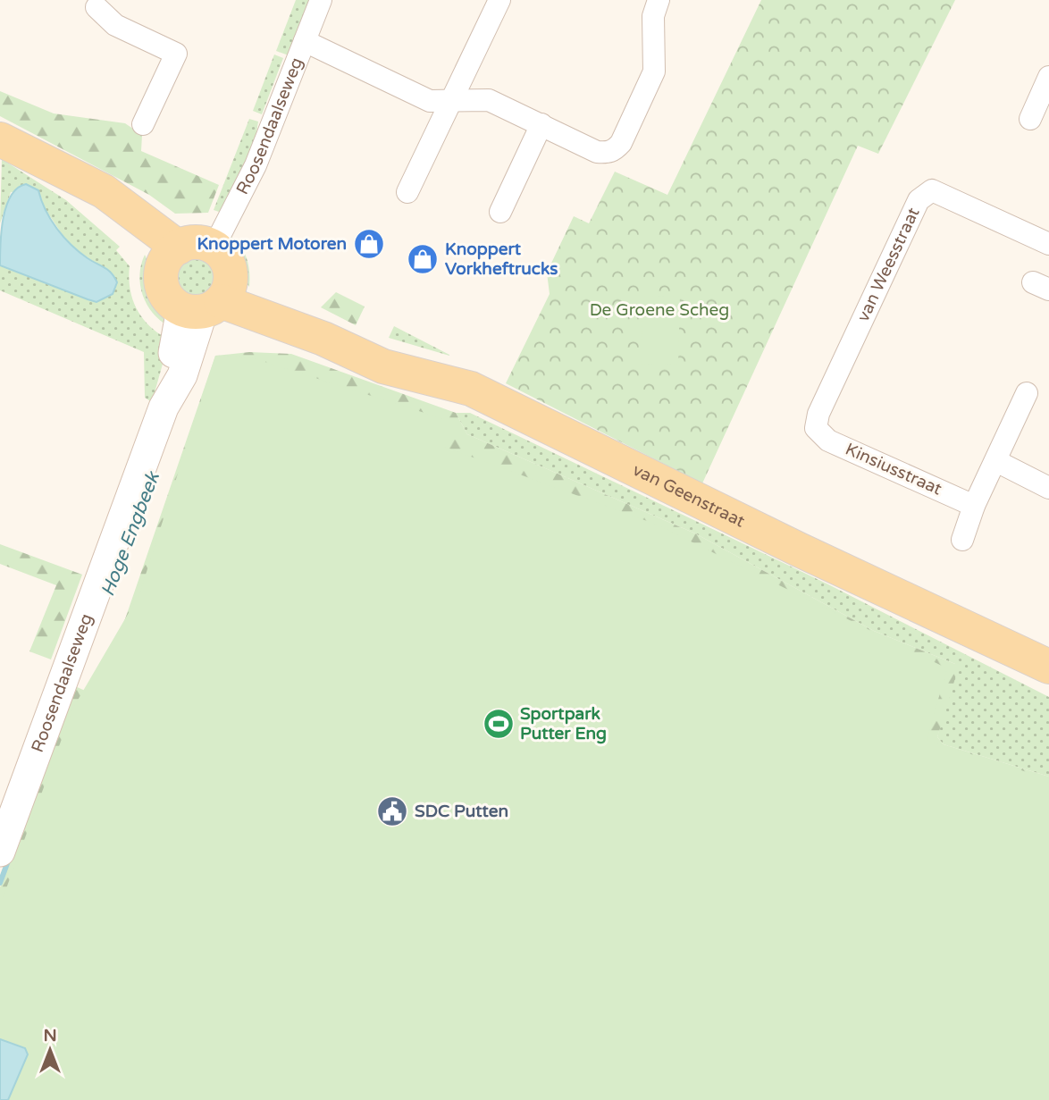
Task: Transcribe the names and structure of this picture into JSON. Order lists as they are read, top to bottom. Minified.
{"streets":{"main road":["van Geenstraat"],"street":["Roosendaalseweg","van Weesstraat","Kinsiusstraat"]},"crossings":[["Roosendaalseweg","van Geenstraat"],["van Weesstraat","Kinsiusstraat"]],"water":["Hoge Engbeek"],"parks":["De Groene Scheg"],"places":{"shop":["Knoppert Motoren","Knoppert Vorkheftrucks"],"sports":["Sportpark Putter Eng"],"public building":["SDC Putten"]},"north":"top"}
